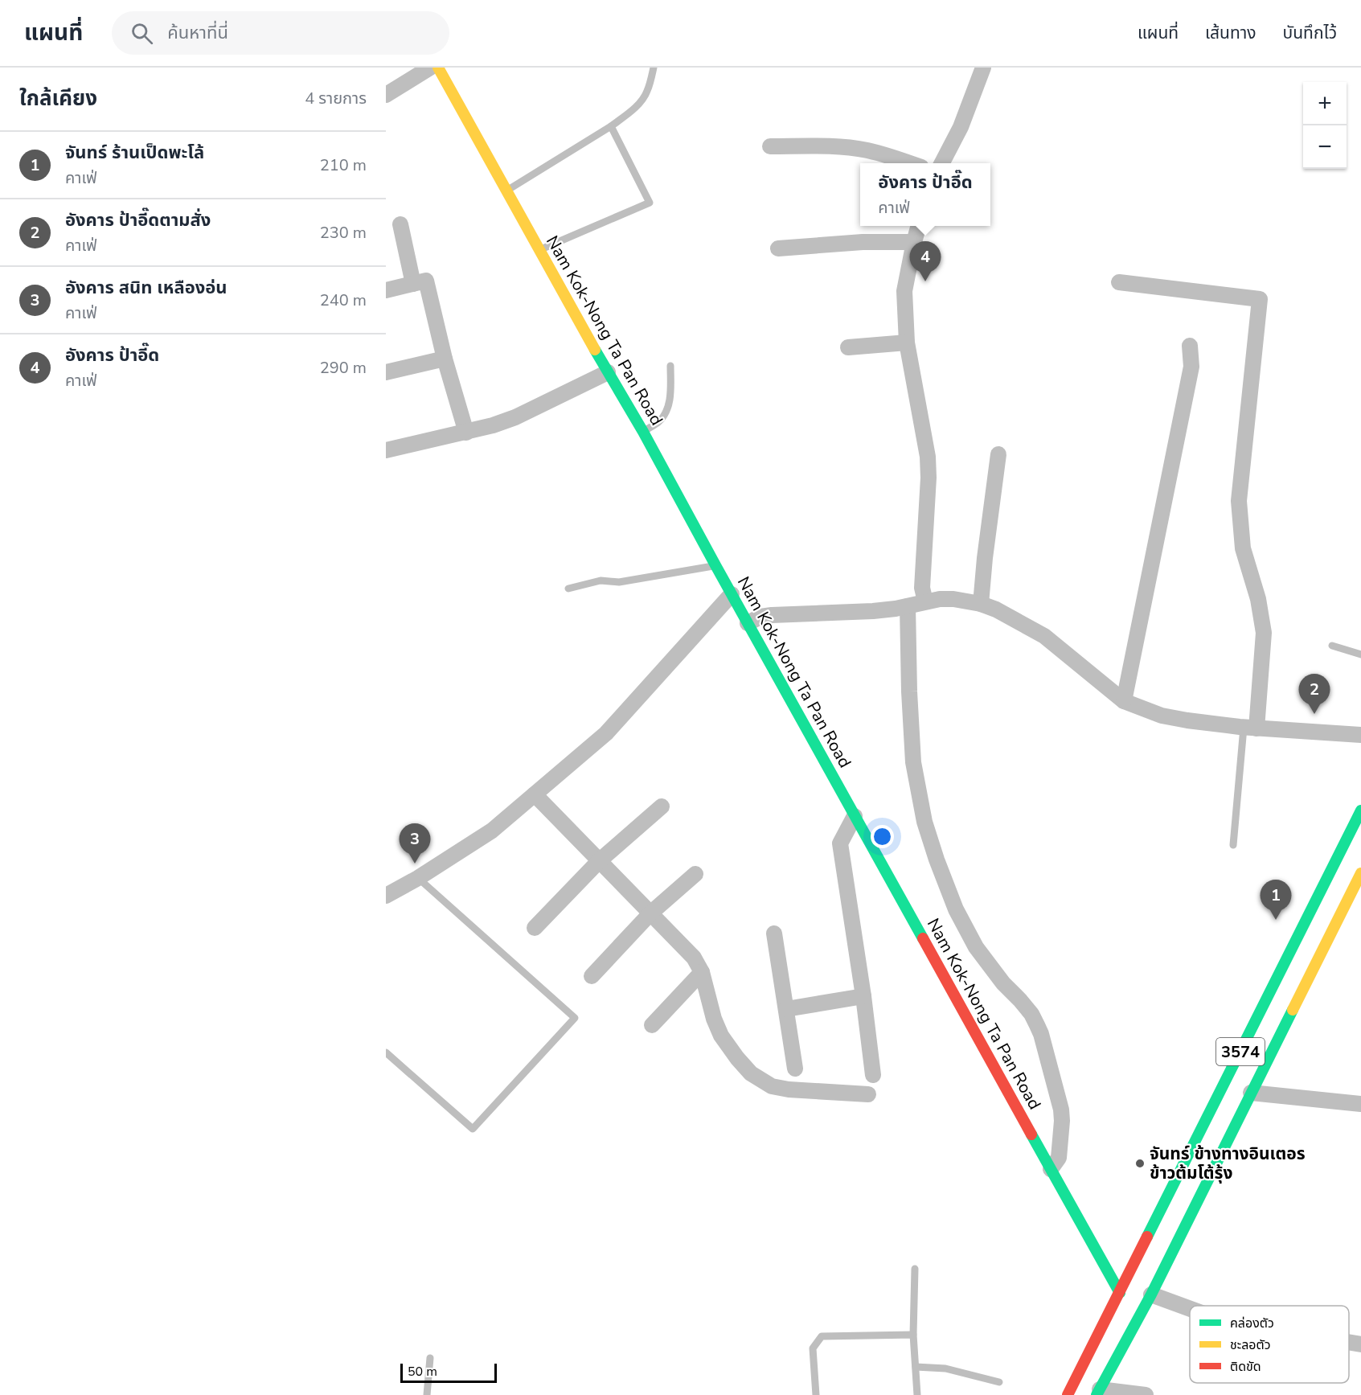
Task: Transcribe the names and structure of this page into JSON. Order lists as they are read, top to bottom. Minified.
{"streets":{"street":["Nam Kok-Nong Ta Pan Road","3574"]},"crossings":[["Nam Kok-Nong Ta Pan Road","3574"]],"places":["จันทร์ ข้างทางอินเตอร ข้าวต้มโต้รุ้ง"],"legend":["คล่องตัว","ชะลอตัว","ติดขัด"],"scale_bar":"50 m","page":{"header":"แผนที่","search":"ค้นหาที่นี่","nav":["แผนที่","เส้นทาง","บันทึกไว้"],"heading":["ใกล้เคียง","4 รายการ"],"map_buttons":["+","−"],"list":[{"mark":"1","name":"จันทร์ ร้านเป็ดพะโล้","note":"คาเฟ่","value":"210 m"},{"mark":"2","name":"อังคาร ป้าอี๊ดตามสั่ง","note":"คาเฟ่","value":"230 m"},{"mark":"3","name":"อังคาร สนิท เหลืองอ่น","note":"คาเฟ่","value":"240 m"},{"mark":"4","name":"อังคาร ป้าอี๊ด","note":"คาเฟ่","value":"290 m"}],"popup":["อังคาร ป้าอี๊ด","คาเฟ่"],"pins":["4","2","3","1"],"scale":"50 m"}}
